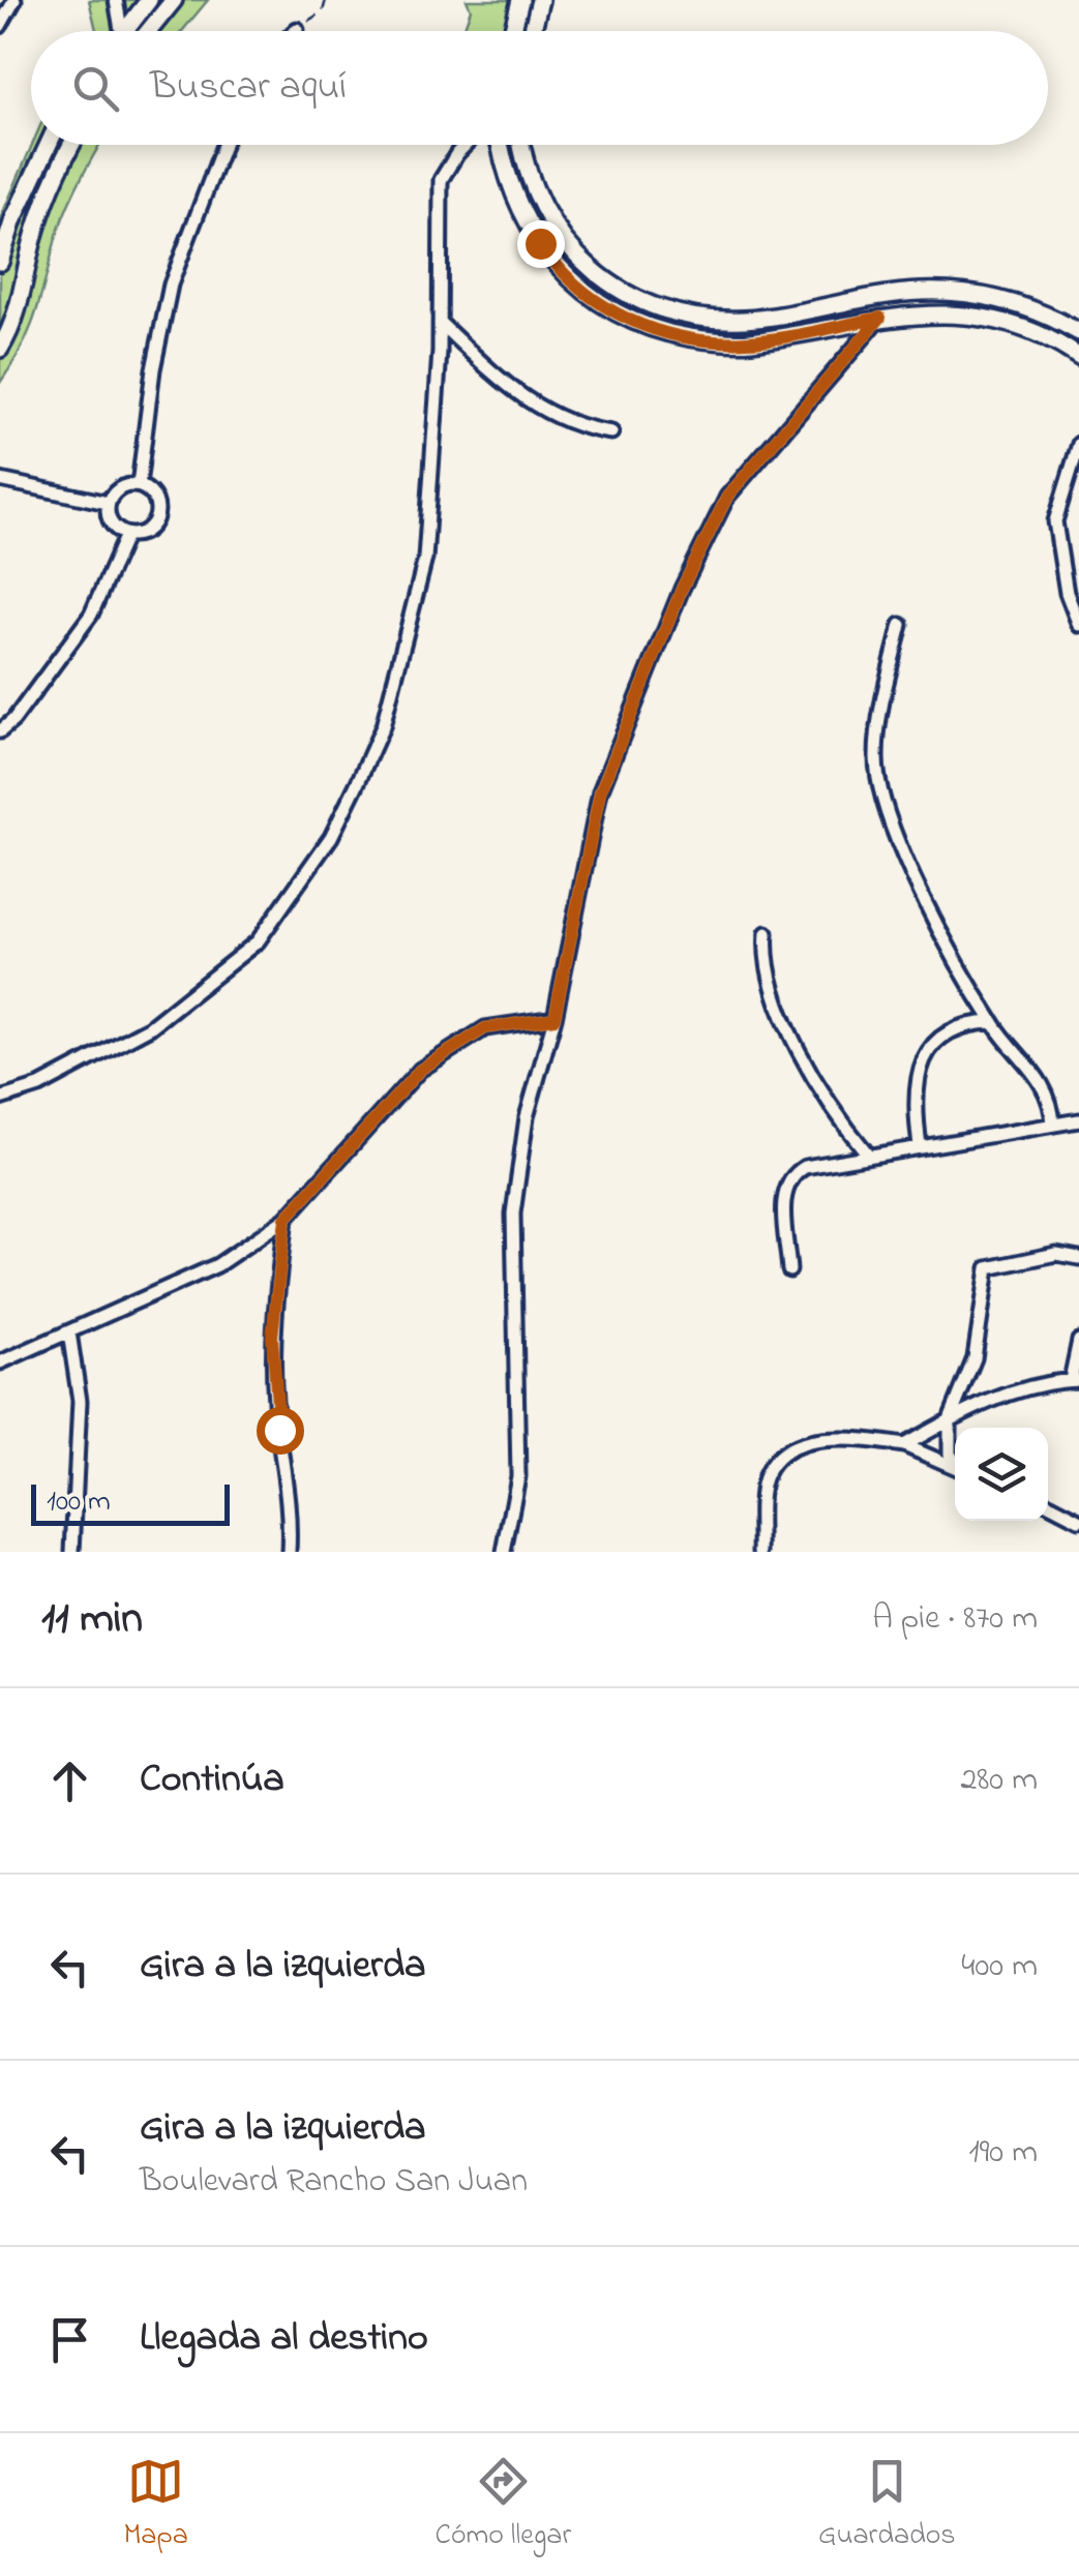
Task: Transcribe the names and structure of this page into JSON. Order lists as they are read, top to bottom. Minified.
{"scale_bar":"100 m","page":{"search":"Buscar aquí","scale":"100 m","heading":["11 min","A pie · 870 m"],"list":[["Continúa","280 m"],["Gira a la izquierda","400 m"],["Gira a la izquierda","Boulevard Rancho San Juan","190 m"],"Llegada al destino"],"nav":["Mapa","Cómo llegar","Guardados"]}}
